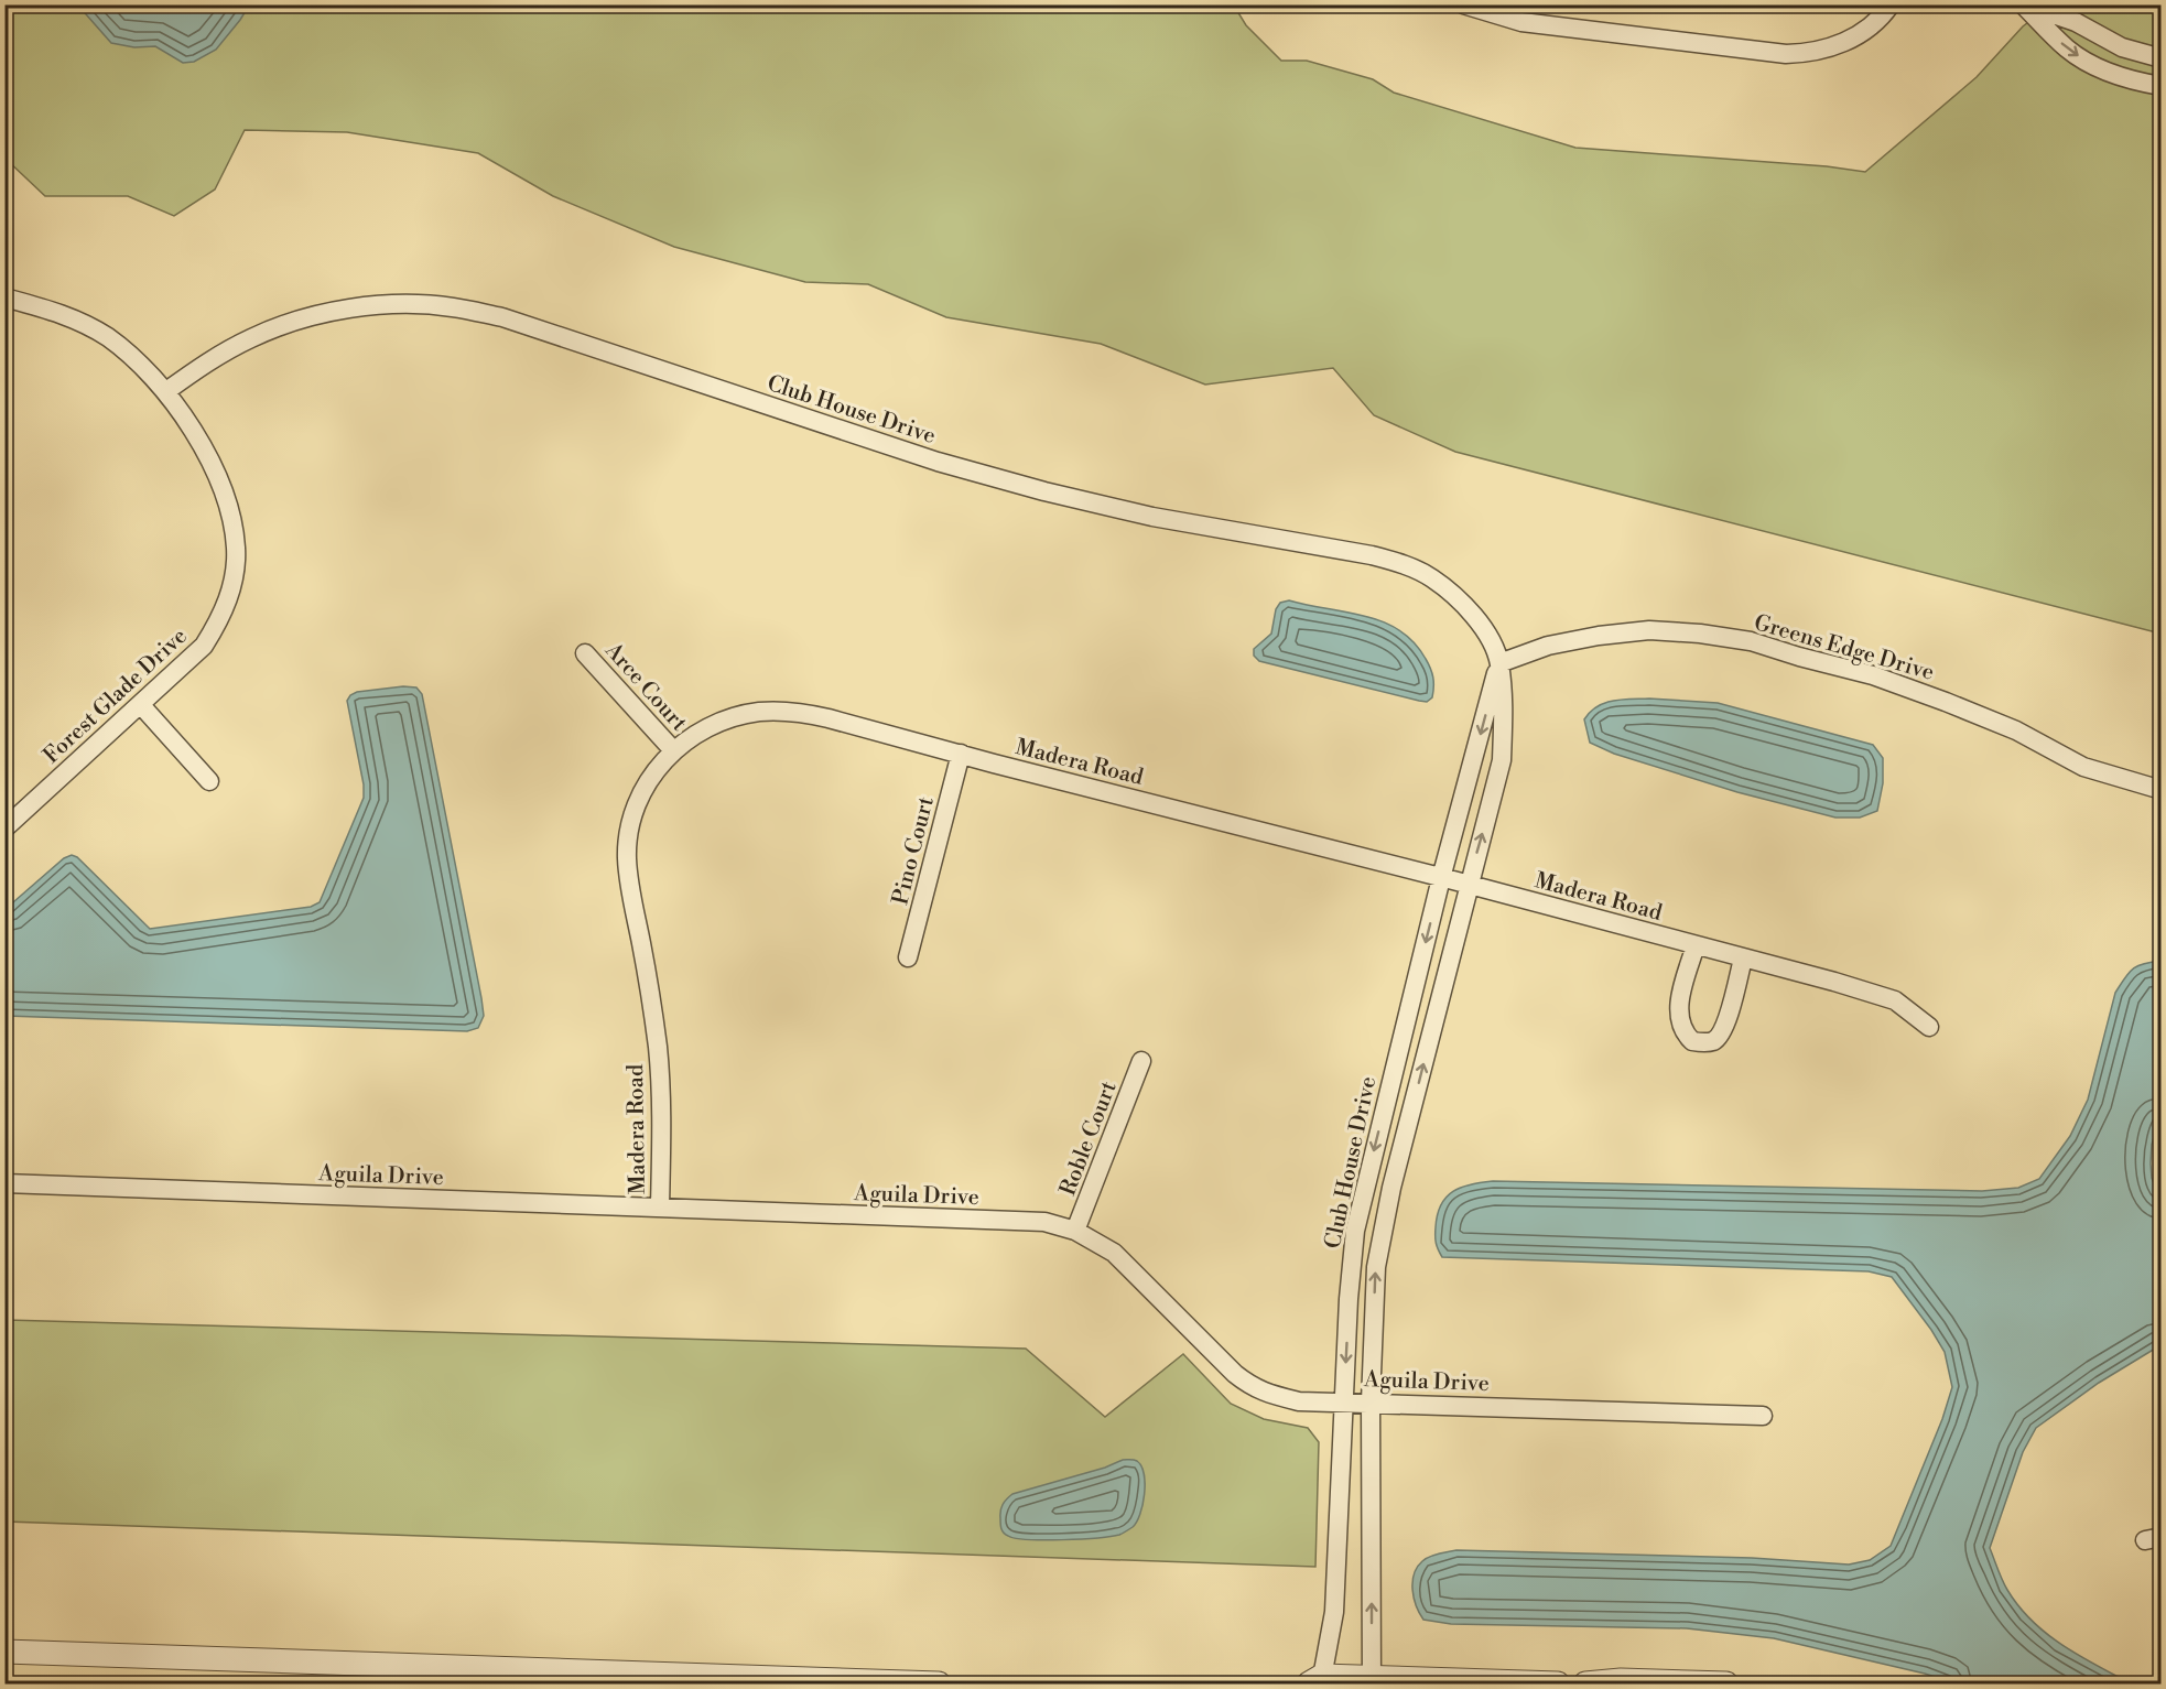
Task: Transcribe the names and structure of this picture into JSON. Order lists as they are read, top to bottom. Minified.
{"streets":{"street":["Club House Drive","Greens Edge Drive","Arce Court","Forest Glade Drive","Madera Road","Pino Court","Roble Court","Aguila Drive"]},"crossings":[["Club House Drive","Greens Edge Drive"],["Club House Drive","Forest Glade Drive"],["Club House Drive","Madera Road"],["Club House Drive","Aguila Drive"],["Arce Court","Madera Road"],["Madera Road","Pino Court"],["Madera Road","Aguila Drive"],["Roble Court","Aguila Drive"]]}
